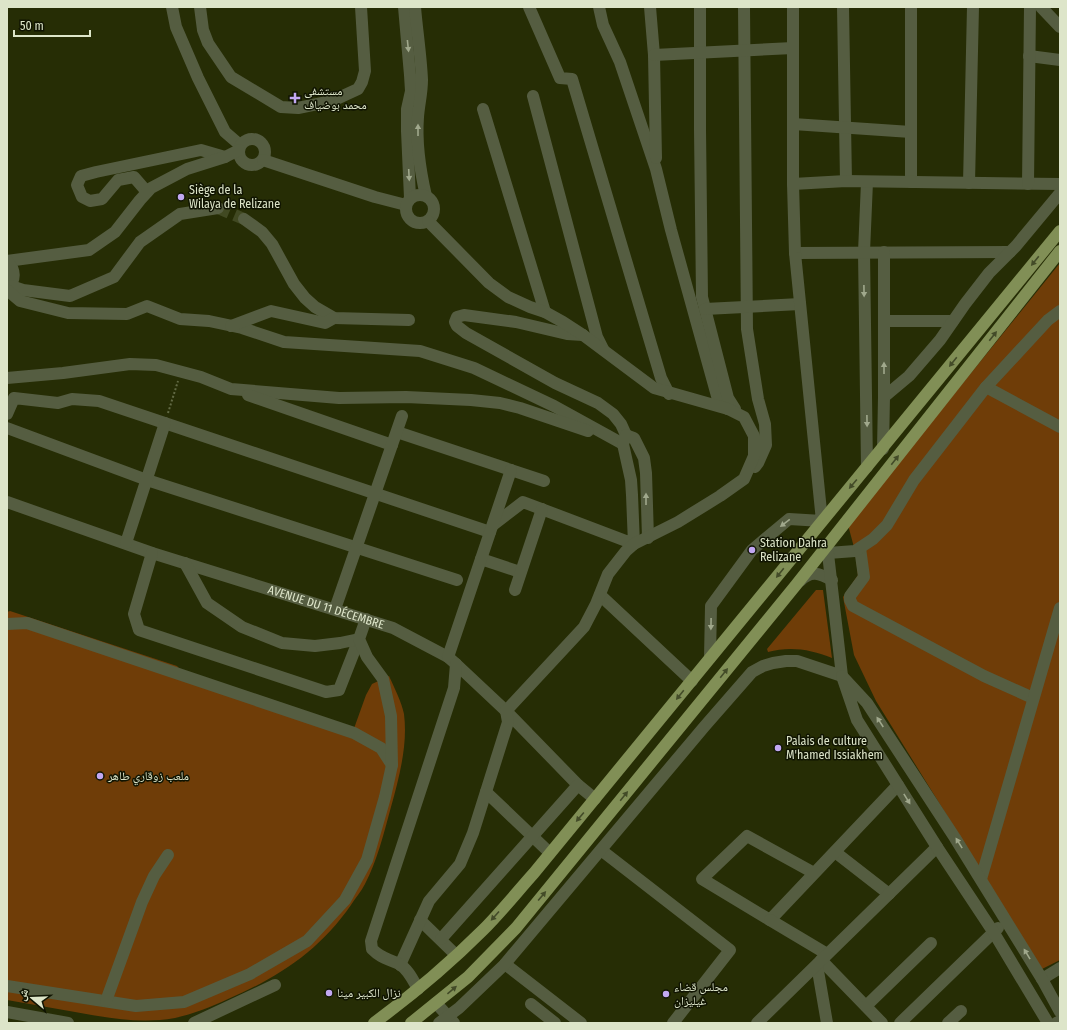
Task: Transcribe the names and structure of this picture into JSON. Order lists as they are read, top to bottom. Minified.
{"streets":{"street":["AVENUE DU 11 DÉCEMBRE"]},"places":{"health":["مستشفى محمد بوضياف"],"other":["Siège de la Wilaya de Relizane","Station Dahra Relizane","Palais de culture M'hamed Issiakhem","ملعب زوقاري طاهر","نزال الكبير مينا","مجلس قضاء غيليزان"]},"scale_bar":"50 m","north":"left"}
